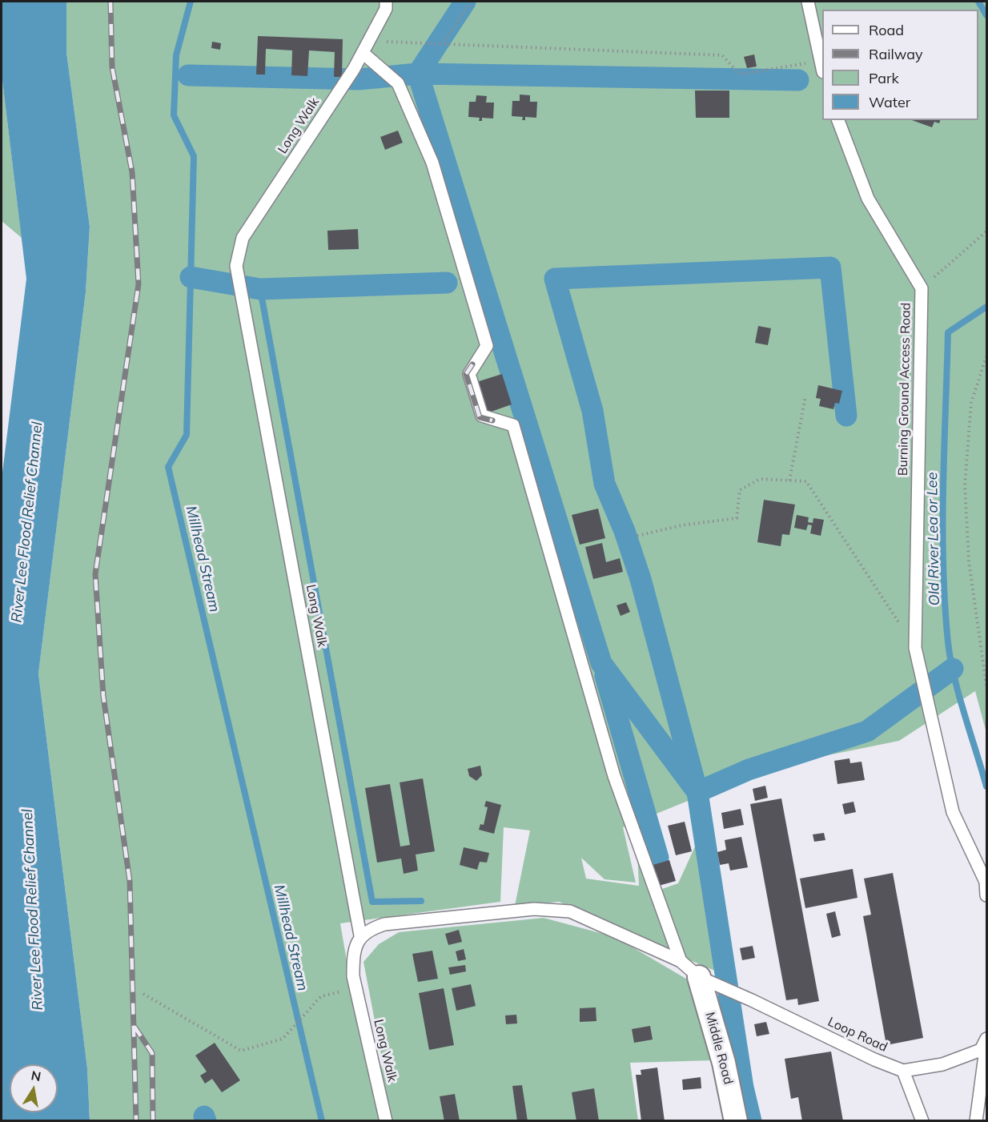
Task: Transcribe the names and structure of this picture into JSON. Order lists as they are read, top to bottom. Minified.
{"streets":{"street":["Middle Road"],"lane":["Long Walk","Burning Ground Access Road","Loop Road"]},"crossings":[["Loop Road","Middle Road"]],"water":["River Lee Flood Relief Channel","Old River Lea or Lee","Millhead Stream"],"legend":["Road","Railway","Park","Water"],"north":"top"}
